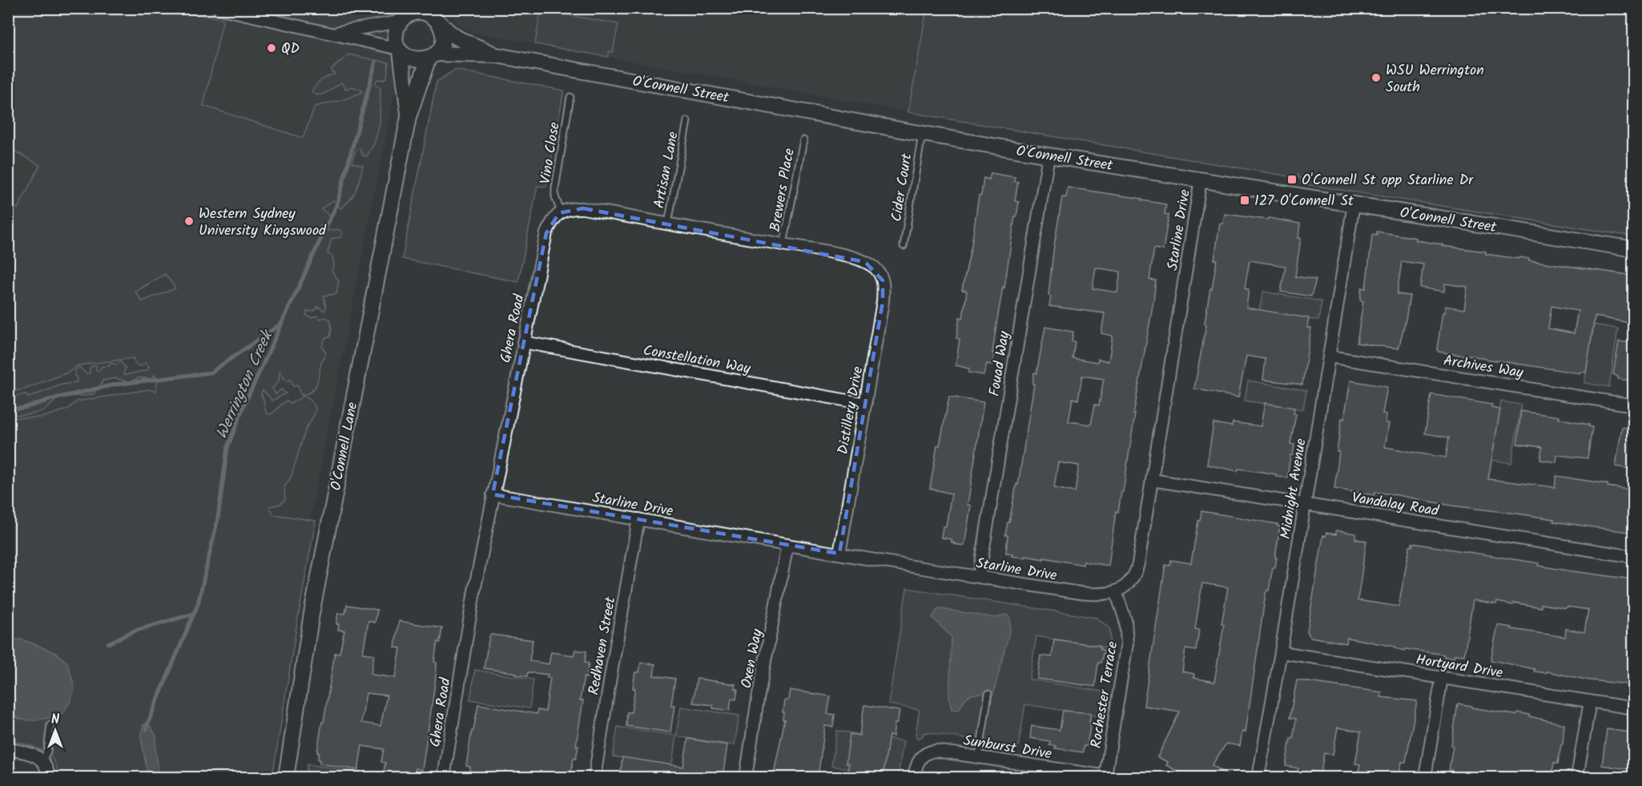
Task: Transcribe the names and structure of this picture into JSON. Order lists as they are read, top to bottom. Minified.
{"streets":{"street":["O'Connell Street","Starline Drive","Ghera Road","Constellation Way","Fouad Way","Archives Way","Distillery Drive","O'Connell Lane","Midnight Avenue","Vandalay Road","Redhaven Street","Oxen Way","Hortyard Drive","Rochester Terrace","Sunburst Drive"],"lane":["Vino Close","Artisan Lane","Cider Court","Brewers Place"]},"crossings":[["O'Connell Street","Cider Court"],["O'Connell Street","Starline Drive"],["O'Connell Street","Fouad Way"],["O'Connell Street","O'Connell Lane"],["O'Connell Street","Midnight Avenue"],["Vino Close","Ghera Road"],["Brewers Place","Distillery Drive"],["Starline Drive","Ghera Road"],["Starline Drive","Fouad Way"],["Starline Drive","Distillery Drive"],["Starline Drive","Vandalay Road"],["Starline Drive","Redhaven Street"],["Starline Drive","Oxen Way"],["Starline Drive","Rochester Terrace"],["Ghera Road","Constellation Way"],["Constellation Way","Distillery Drive"],["Archives Way","Midnight Avenue"],["Midnight Avenue","Vandalay Road"],["Midnight Avenue","Hortyard Drive"],["Rochester Terrace","Sunburst Drive"]],"water":["Werrington Creek"],"places":{"other":["QD","WSU Werrington South","Western Sydney University Kingswood"],"transit":["O'Connell St opp Starline Dr","127 O'Connell St"]},"north":"top"}
